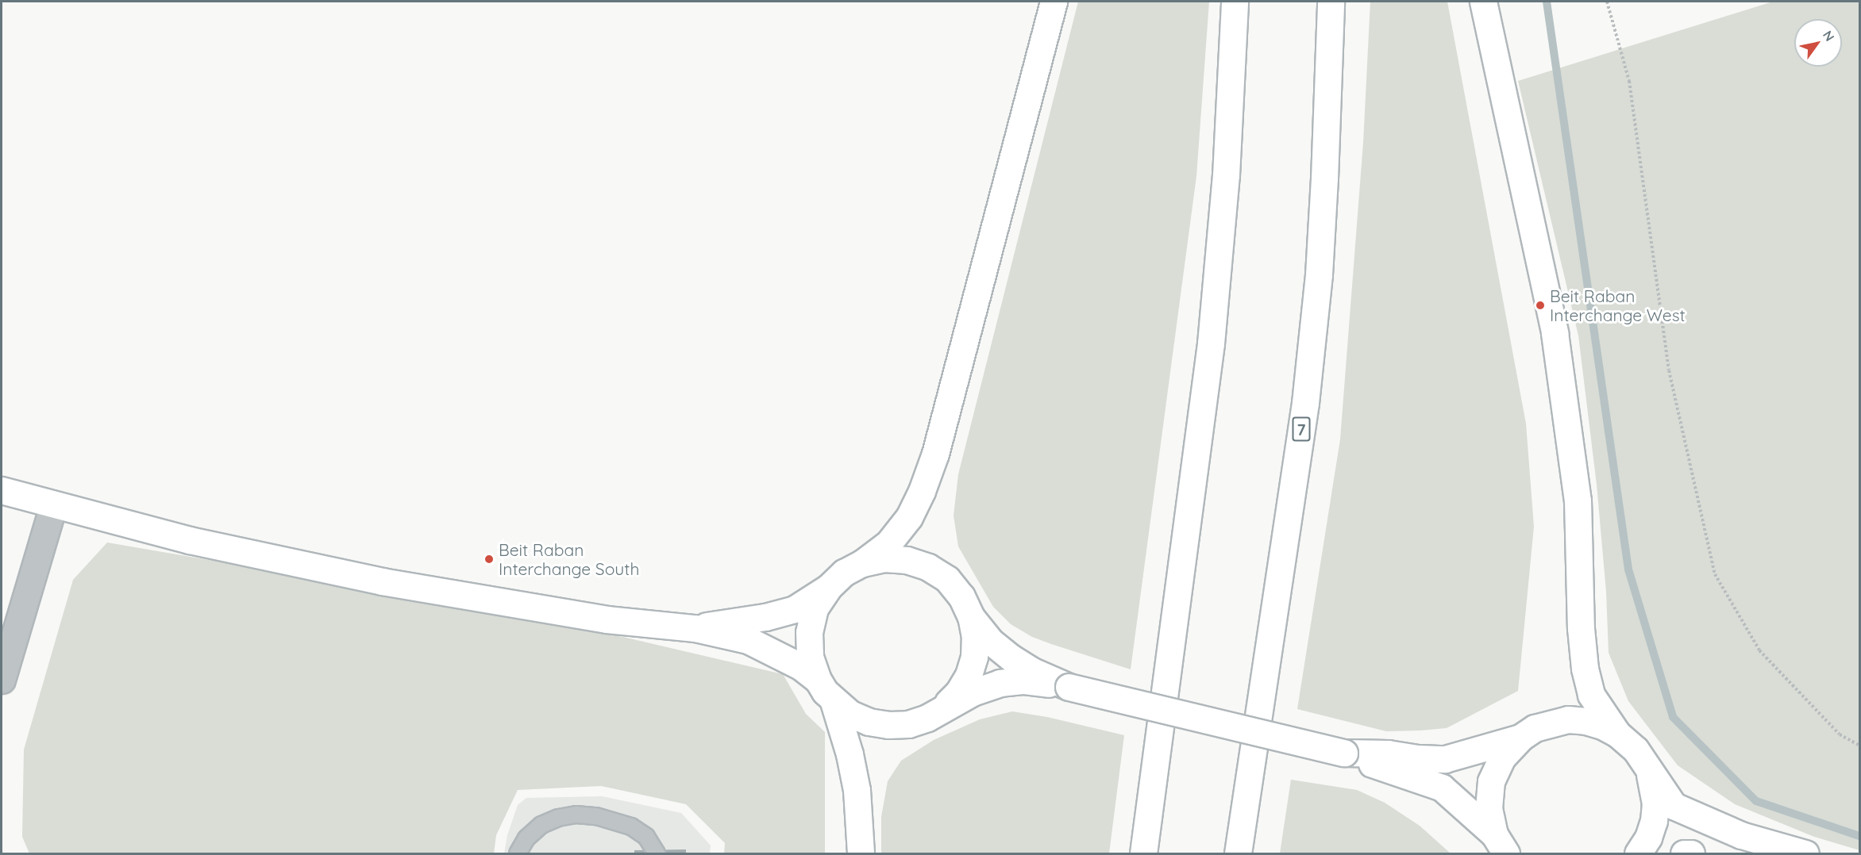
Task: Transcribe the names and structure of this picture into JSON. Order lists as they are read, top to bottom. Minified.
{"streets":{"main road":["7"]},"places":["Beit Raban Interchange West","Beit Raban Interchange South"],"north":"top right"}
